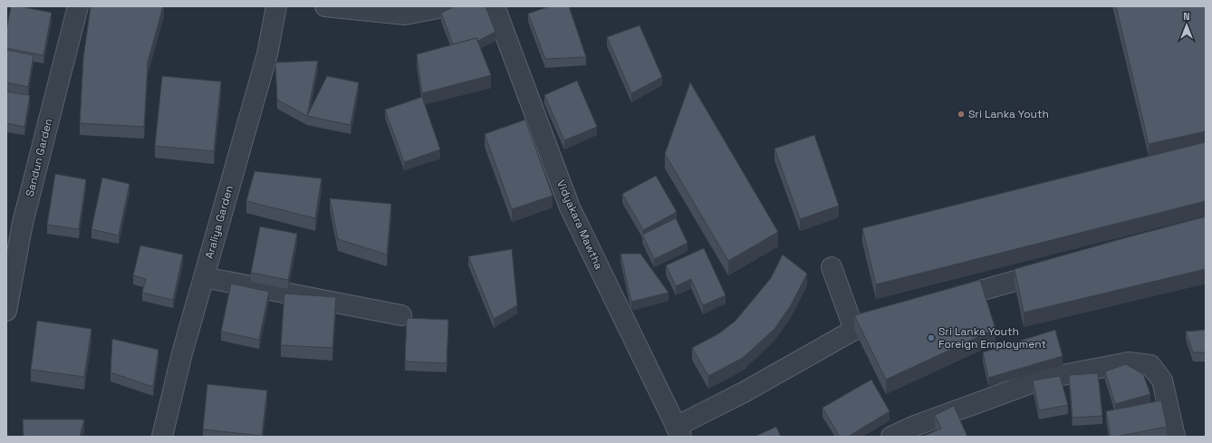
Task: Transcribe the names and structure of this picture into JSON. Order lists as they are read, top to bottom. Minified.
{"streets":{"street":["Sandun Garden","Araliya Garden","Vidyakara Mawtha"]},"places":["Sri Lanka Youth","Sri Lanka Youth Foreign Employment"],"north":"top"}
